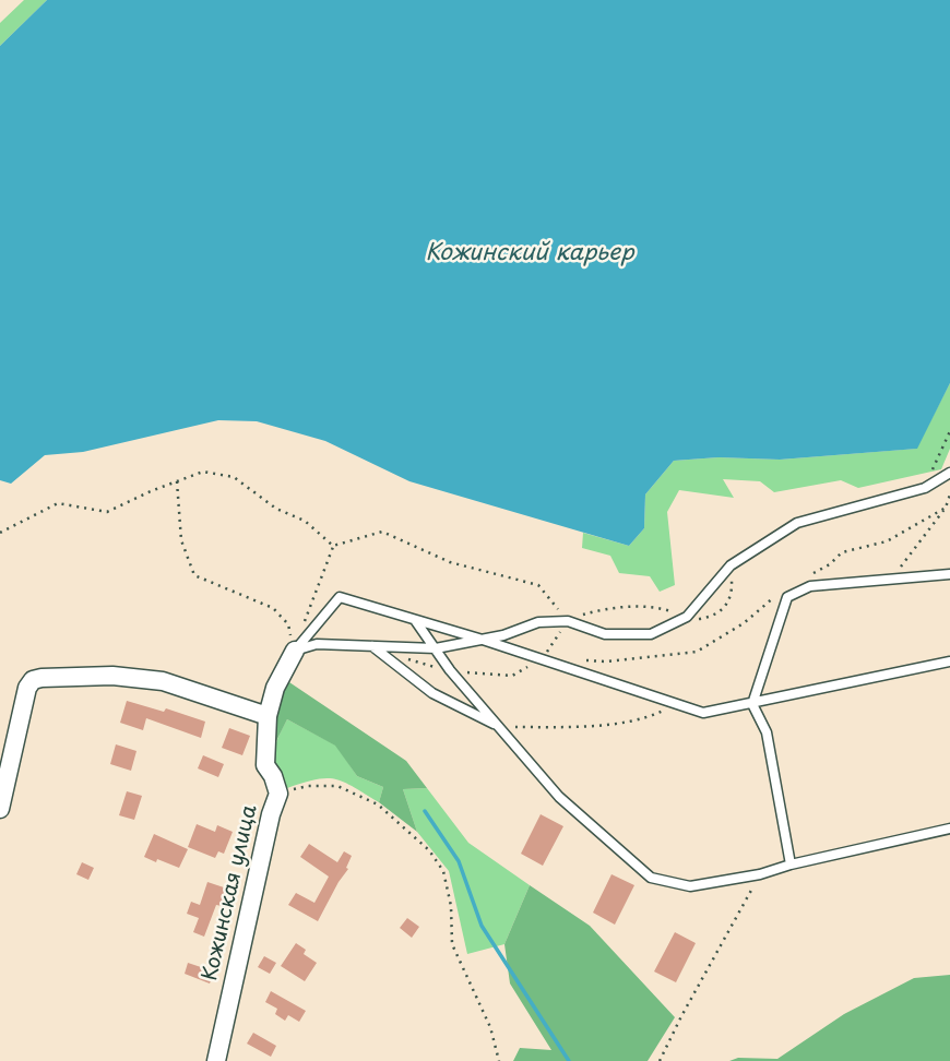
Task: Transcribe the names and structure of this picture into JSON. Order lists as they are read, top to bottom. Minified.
{"streets":{"street":["Кожинская улица"]},"water":["Кожинский карьер"]}
